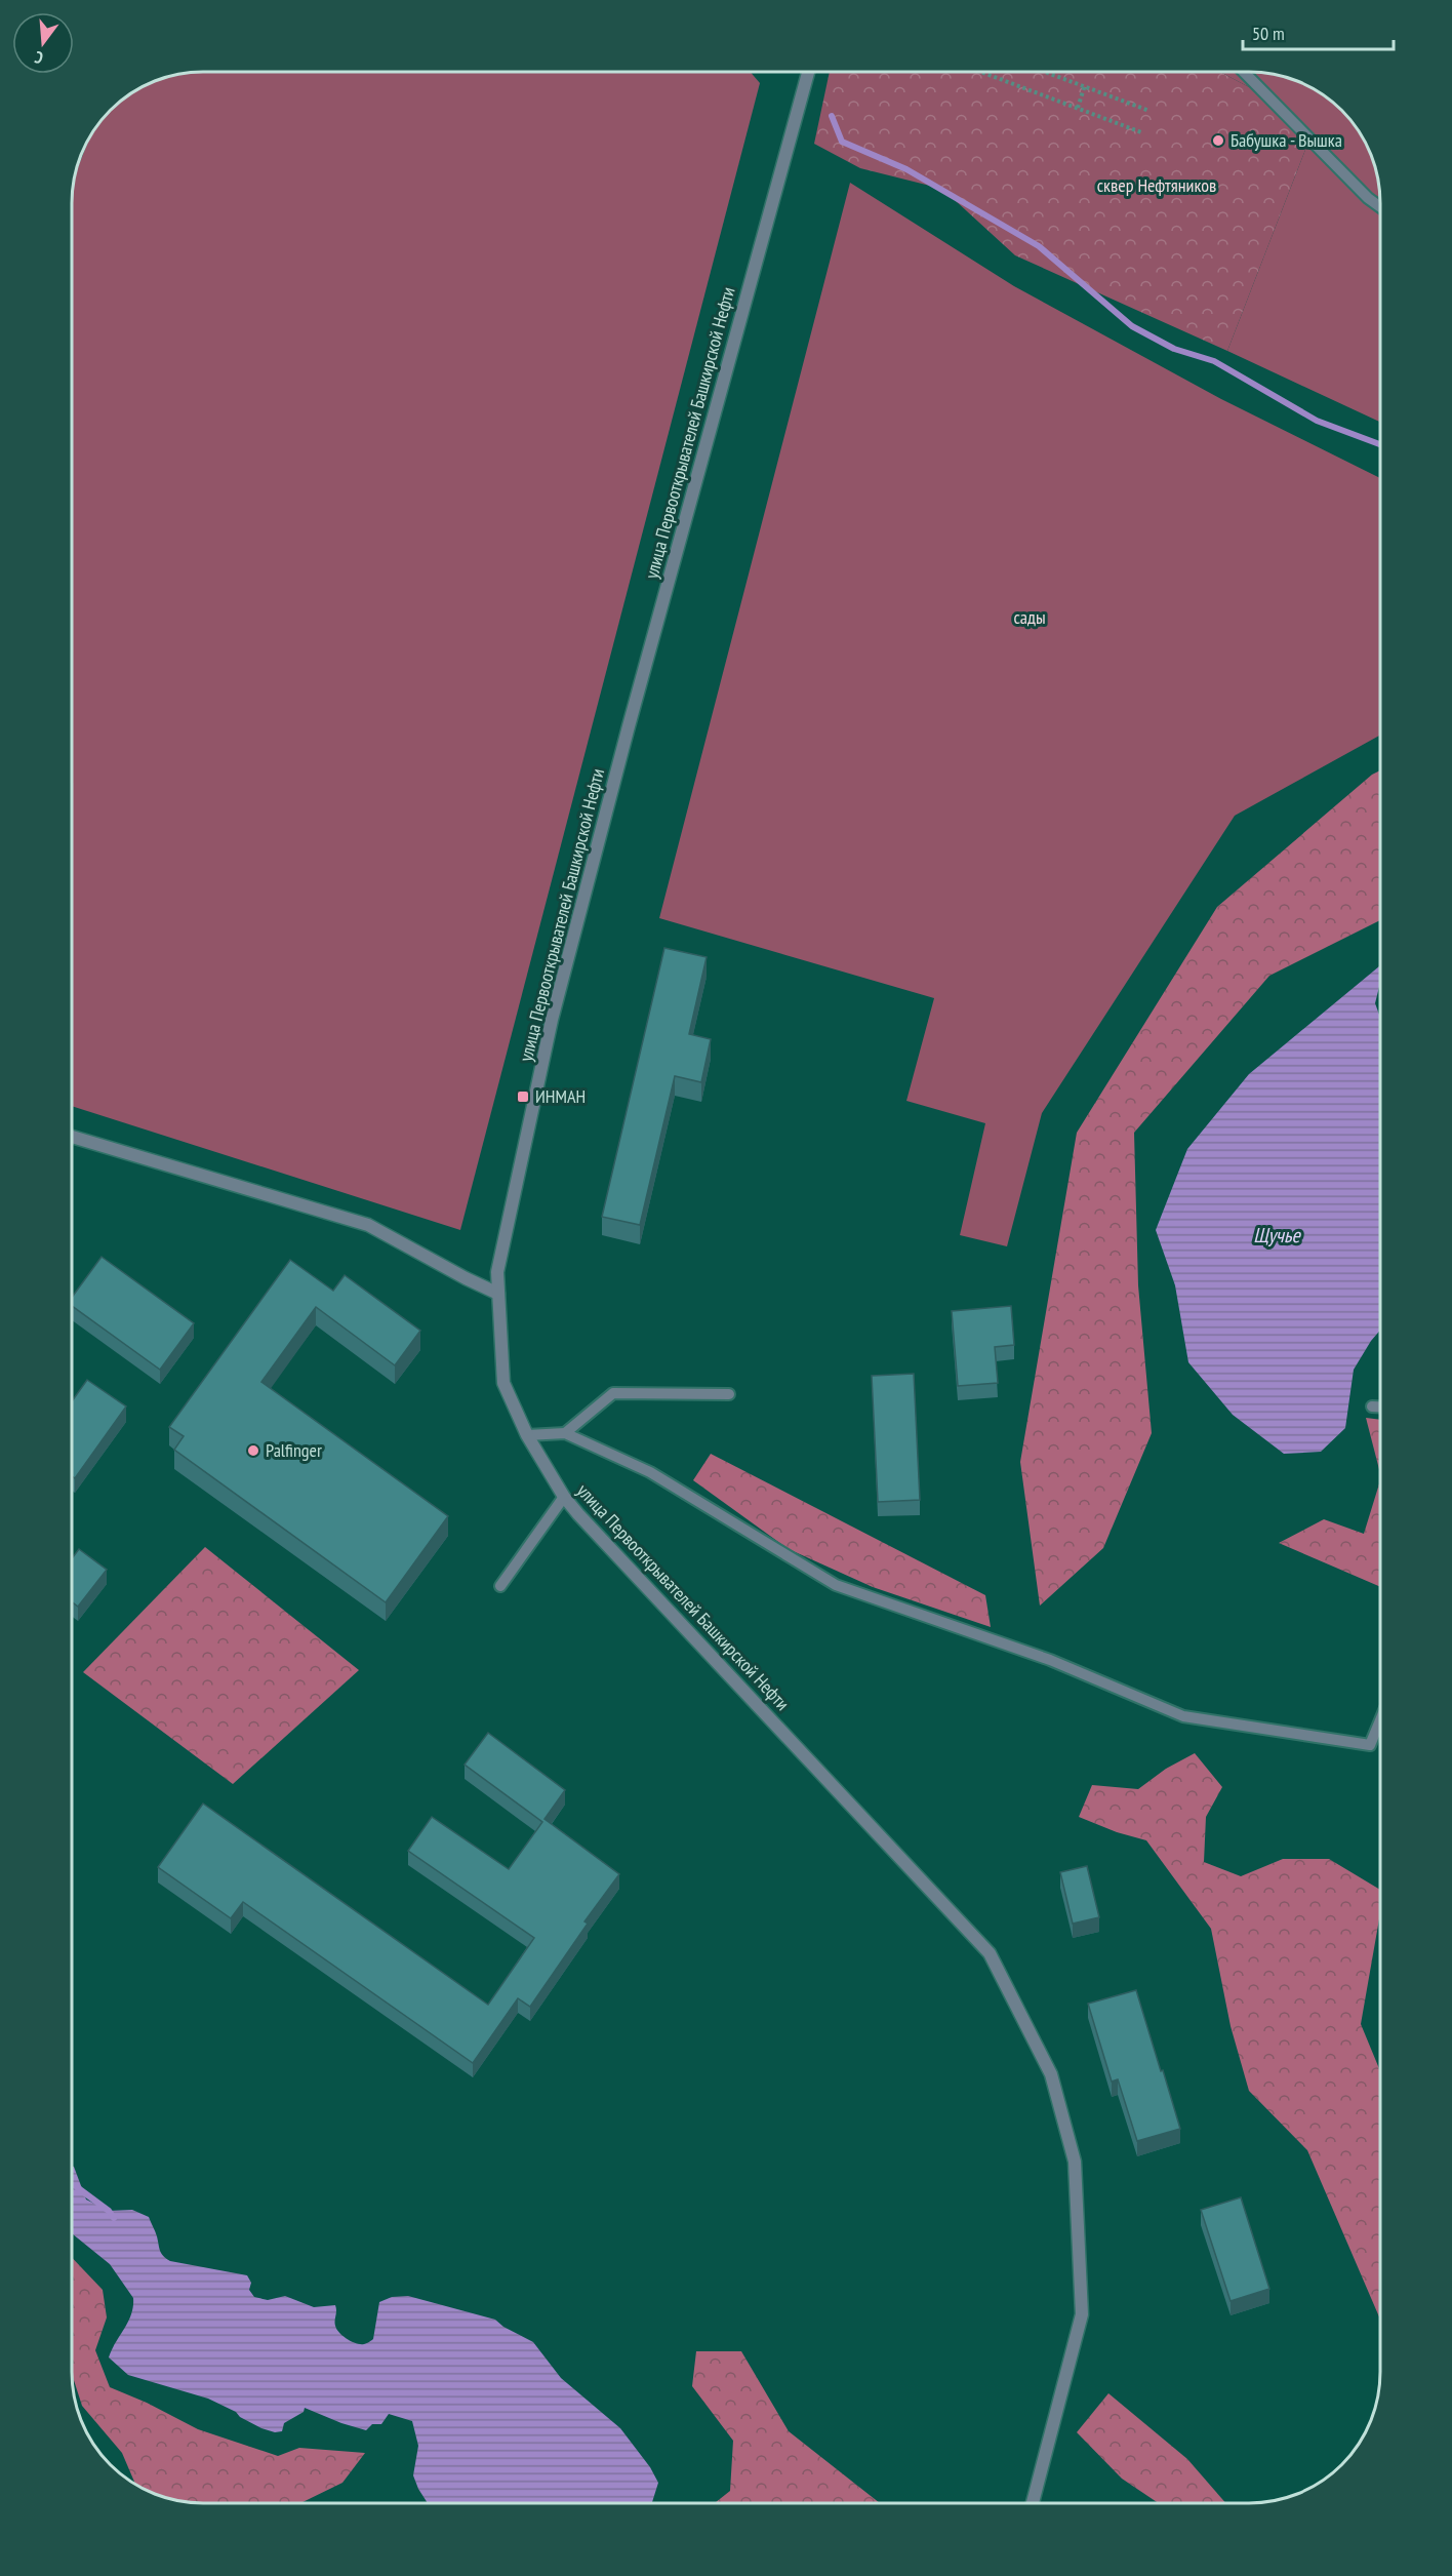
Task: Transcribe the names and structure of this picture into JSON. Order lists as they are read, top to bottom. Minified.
{"streets":{"street":["улица Первооткрывателей Башкирской Нефти"]},"water":["Щучье"],"parks":["сквер Нефтяников","сады"],"places":{"other":["Бабушка - Вышка","Palfinger"],"transit":["ИНМАН"]},"scale_bar":"50 m","north":"bottom"}
